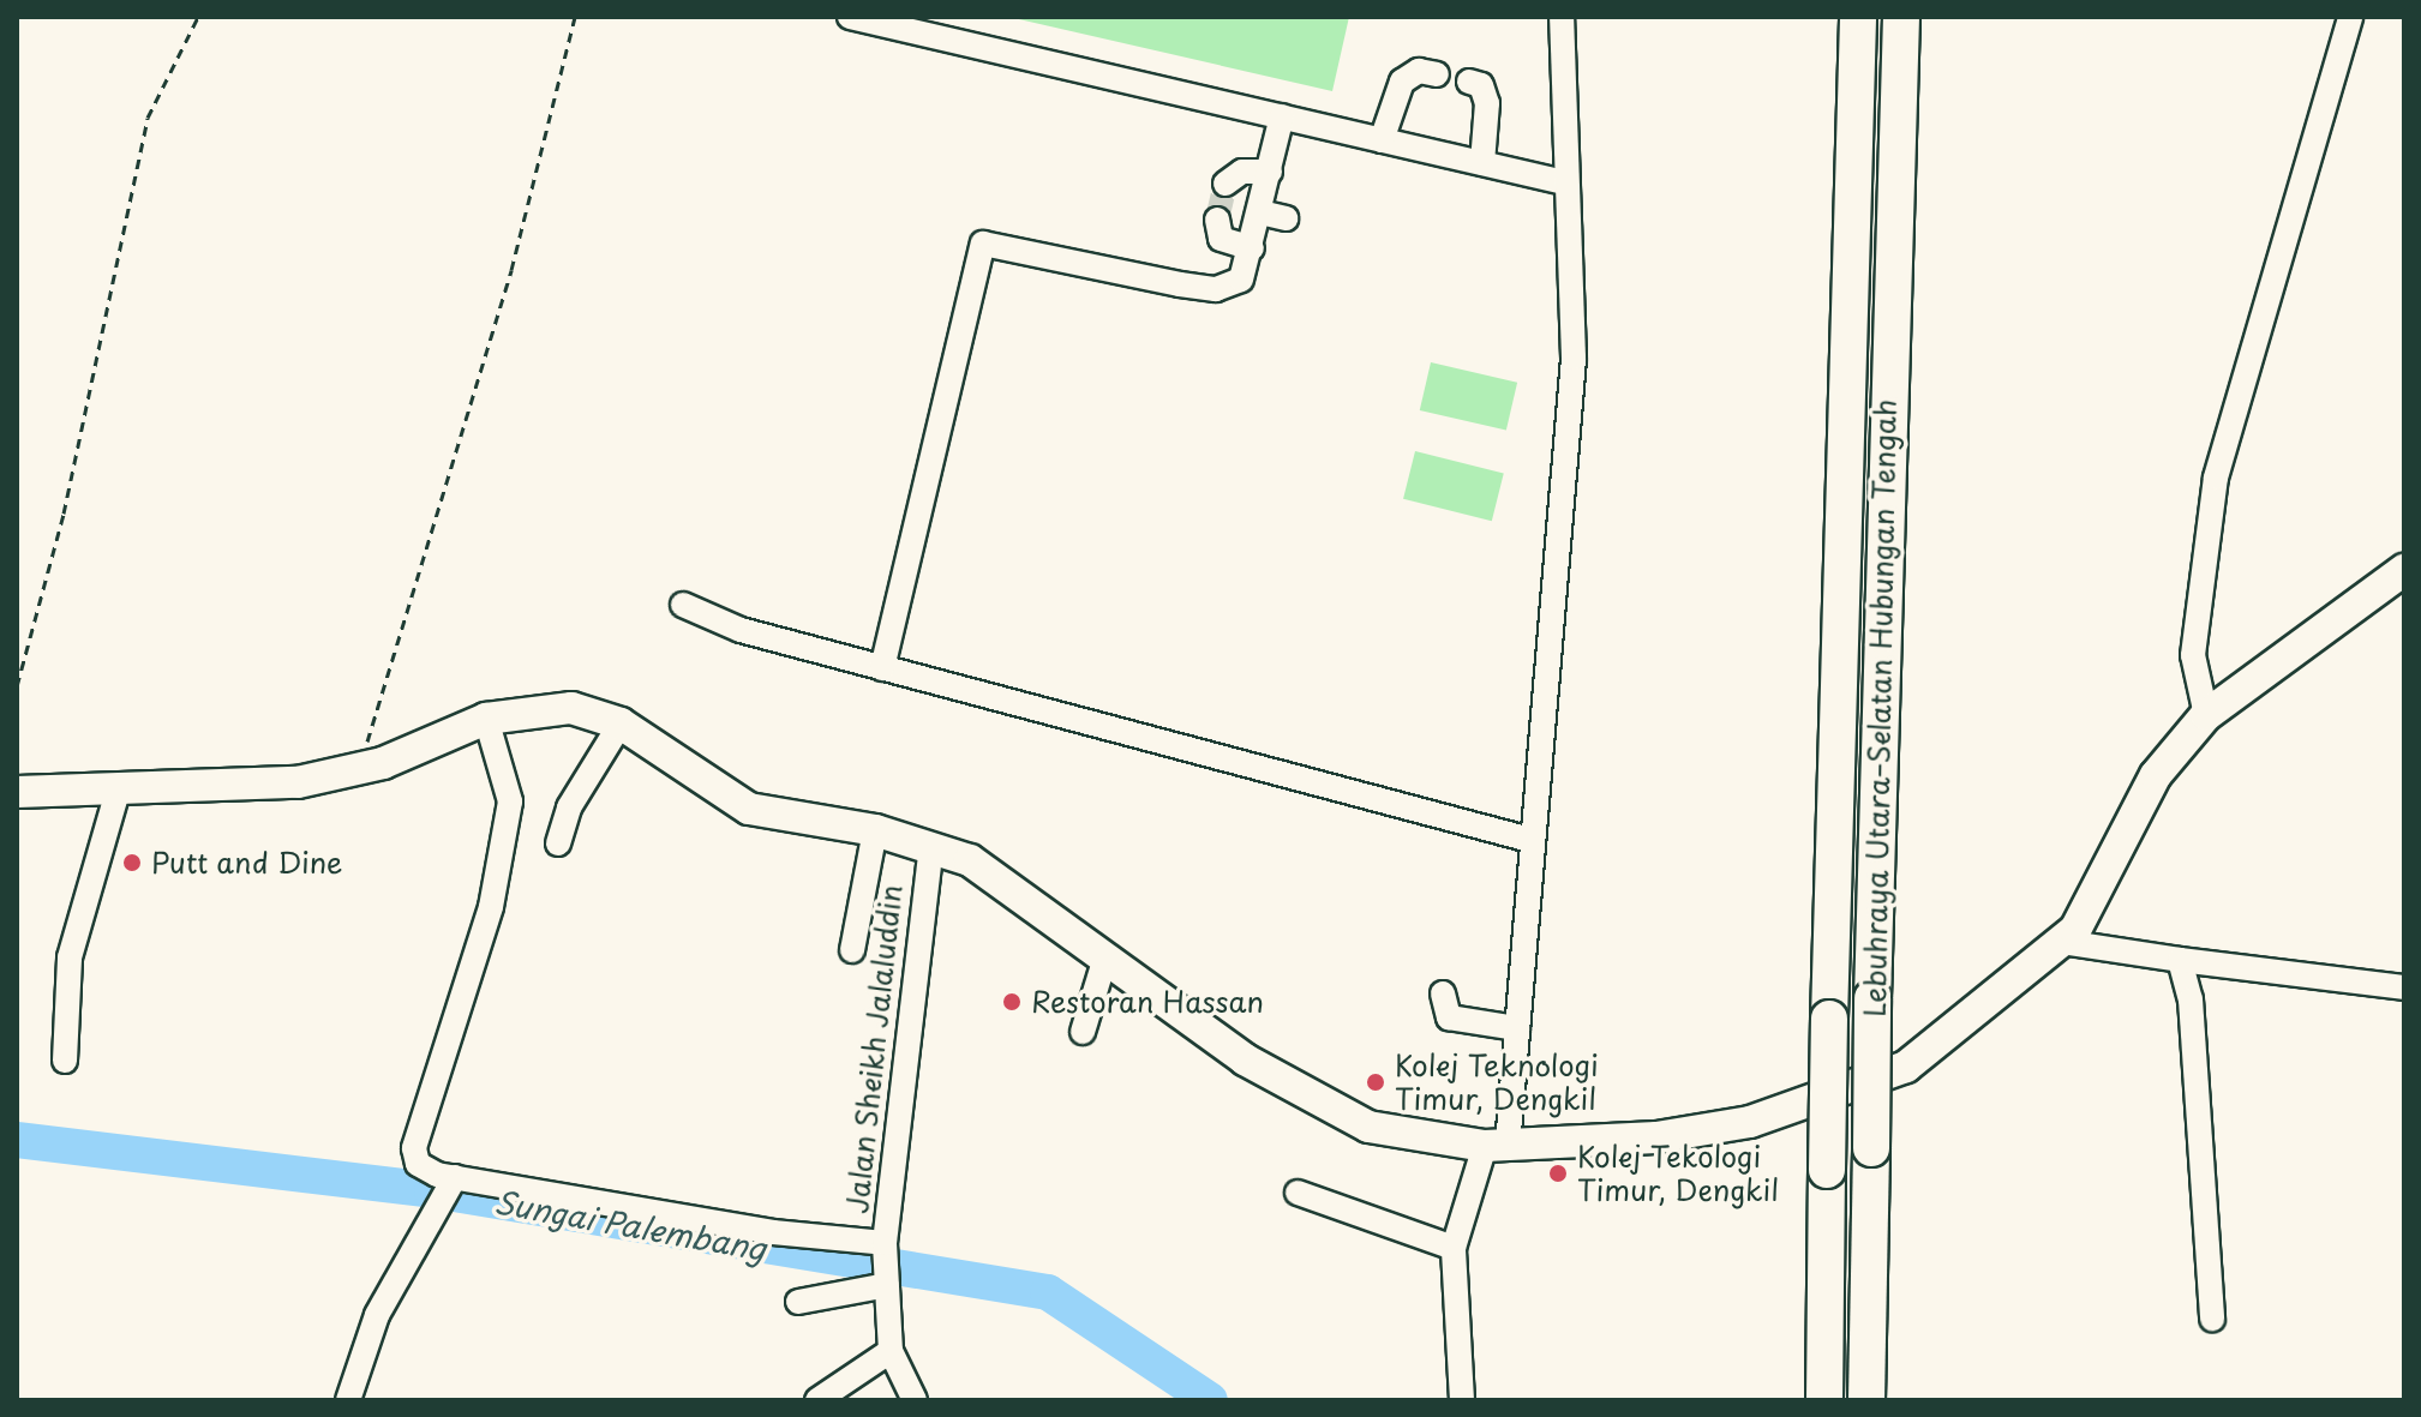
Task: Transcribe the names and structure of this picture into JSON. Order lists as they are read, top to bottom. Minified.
{"streets":{"highway":["Lebuhraya Utara–Selatan Hubungan Tengah"],"street":["Jalan Sheikh Jalaluddin"]},"water":["Sungai Palembang"],"places":["Putt and Dine","Restoran Hassan","Kolej Teknologi Timur, Dengkil","Kolej Tekologi Timur, Dengkil"]}
